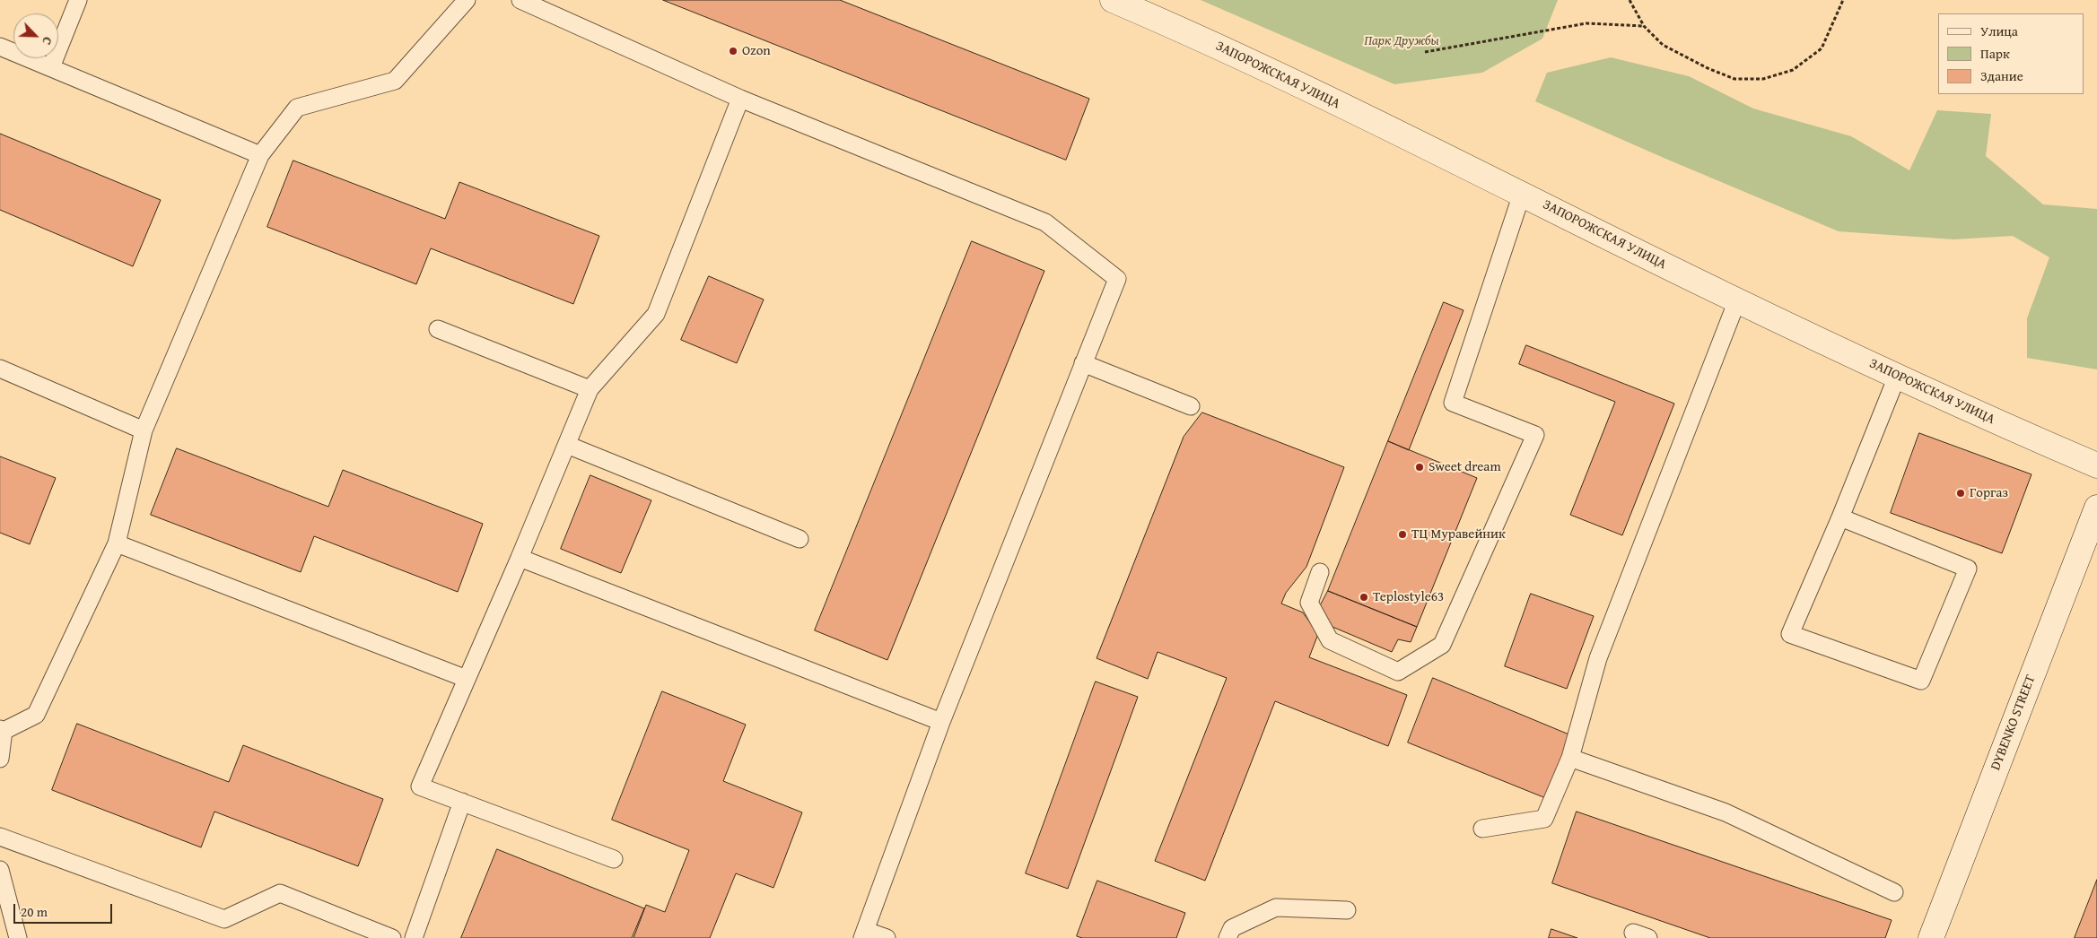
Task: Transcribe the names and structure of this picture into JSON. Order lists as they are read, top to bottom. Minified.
{"streets":{"street":["ЗАПОРОЖСКАЯ УЛИЦА","DYBENKO STREET"]},"parks":["Парк Дружбы"],"places":["Ozon","Sweet dream","Горгаз","ТЦ Муравейник","Teplostyle63"],"legend":["Улица","Парк","Здание"],"scale_bar":"20 m","north":"bottom right"}
